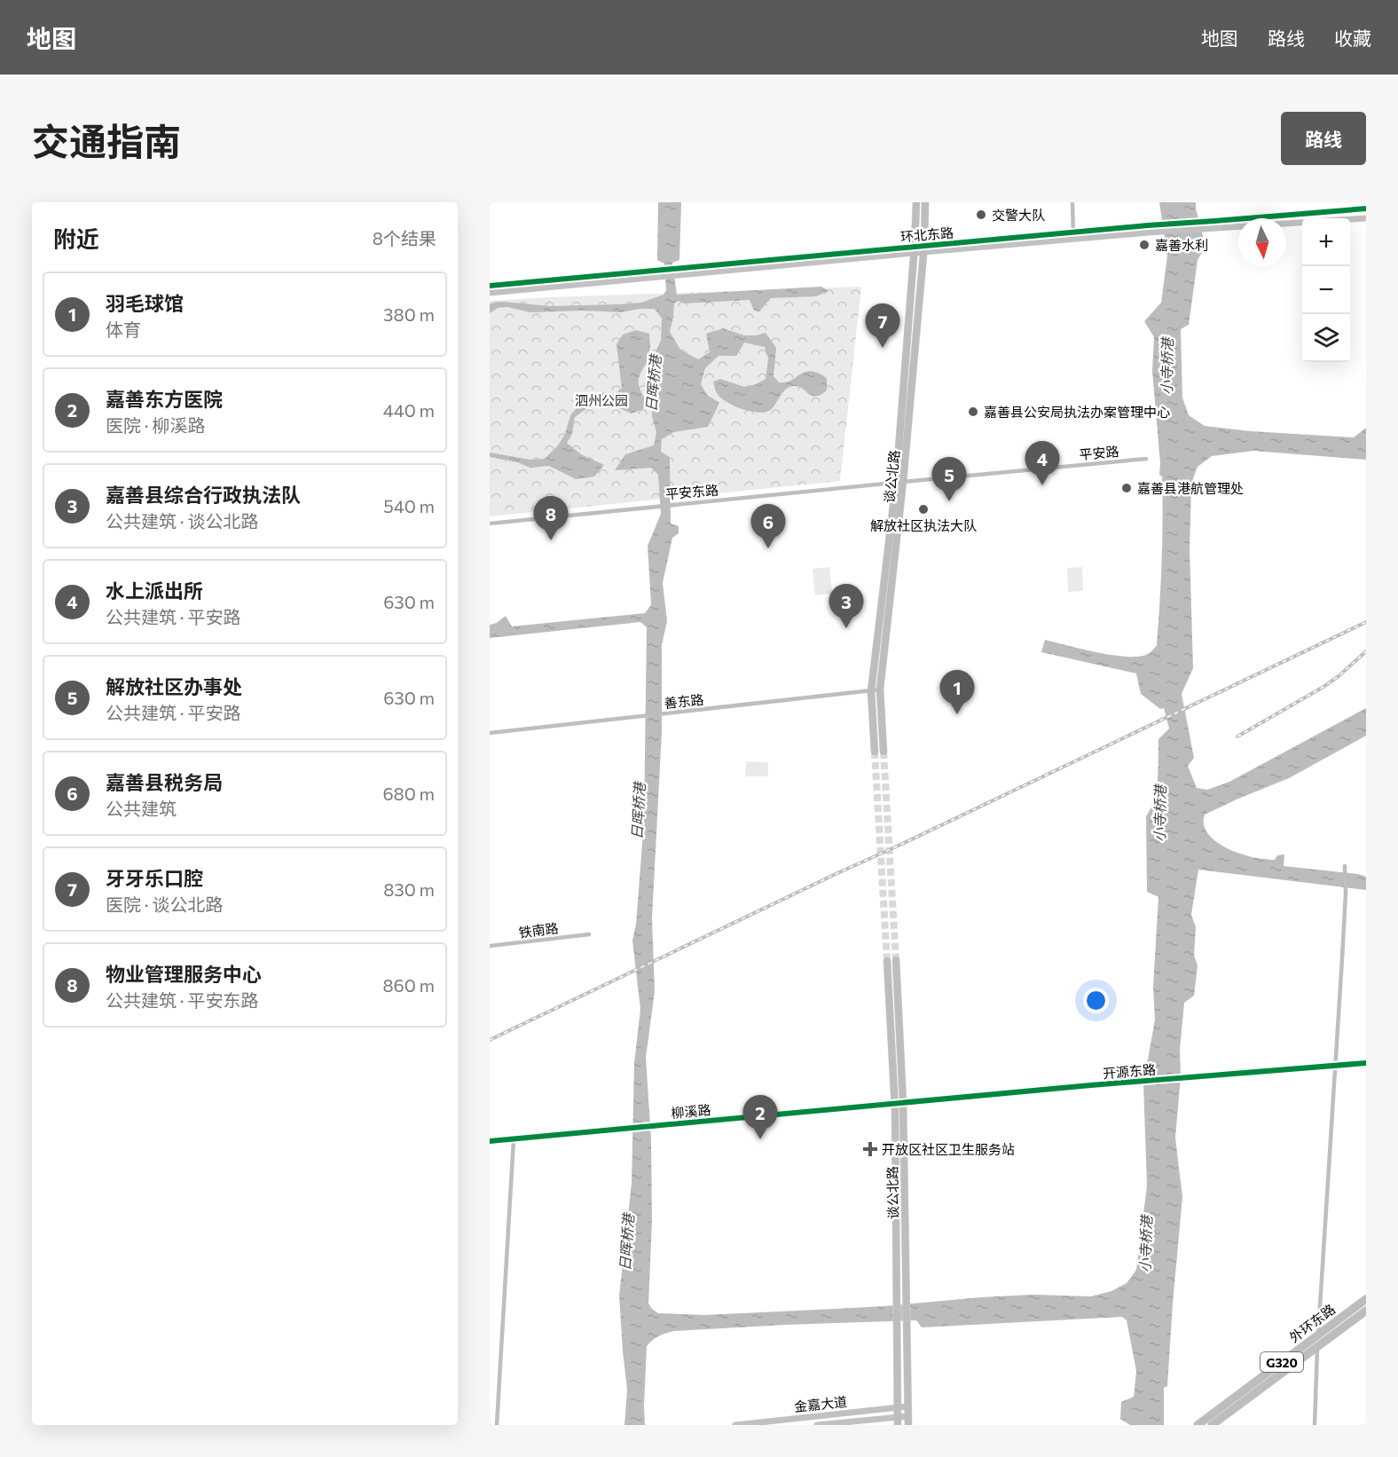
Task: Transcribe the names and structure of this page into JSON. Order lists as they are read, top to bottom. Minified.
{"streets":{"highway":["外环东路","G320"],"main road":["谈公北路"],"street":["环北东路","平安路","平安东路","善东路","铁南路","开源东路","柳溪路","金嘉大道"]},"crossings":[["环北东路","谈公北路"],["平安路","谈公北路"],["平安路","平安东路"],["谈公北路","平安东路"],["谈公北路","善东路"],["谈公北路","开源东路"],["谈公北路","柳溪路"],["谈公北路","金嘉大道"],["开源东路","柳溪路"]],"water":["小寺桥港","日晖桥港"],"parks":["泗州公园"],"places":{"other":["交警大队","嘉善水利","嘉善县公安局执法办案管理中心","嘉善县港航管理处","解放社区执法大队"],"health":["开放区社区卫生服务站"]},"north":"bottom","page":{"header":"地图","nav":["地图","路线","收藏"],"title":"交通指南","buttons":"路线","heading":["附近","8个结果"],"map_buttons":["+","−"],"list":[{"mark":"1","name":"羽毛球馆","note":"体育","value":"380 m"},{"mark":"2","name":"嘉善东方医院","note":"医院 · 柳溪路","value":"440 m"},{"mark":"3","name":"嘉善县综合行政执法队","note":"公共建筑 · 谈公北路","value":"540 m"},{"mark":"4","name":"水上派出所","note":"公共建筑 · 平安路","value":"630 m"},{"mark":"5","name":"解放社区办事处","note":"公共建筑 · 平安路","value":"630 m"},{"mark":"6","name":"嘉善县税务局","note":"公共建筑","value":"680 m"},{"mark":"7","name":"牙牙乐口腔","note":"医院 · 谈公北路","value":"830 m"},{"mark":"8","name":"物业管理服务中心","note":"公共建筑 · 平安东路","value":"860 m"}],"pins":["7","4","5","8","6","3","1","2"]}}
